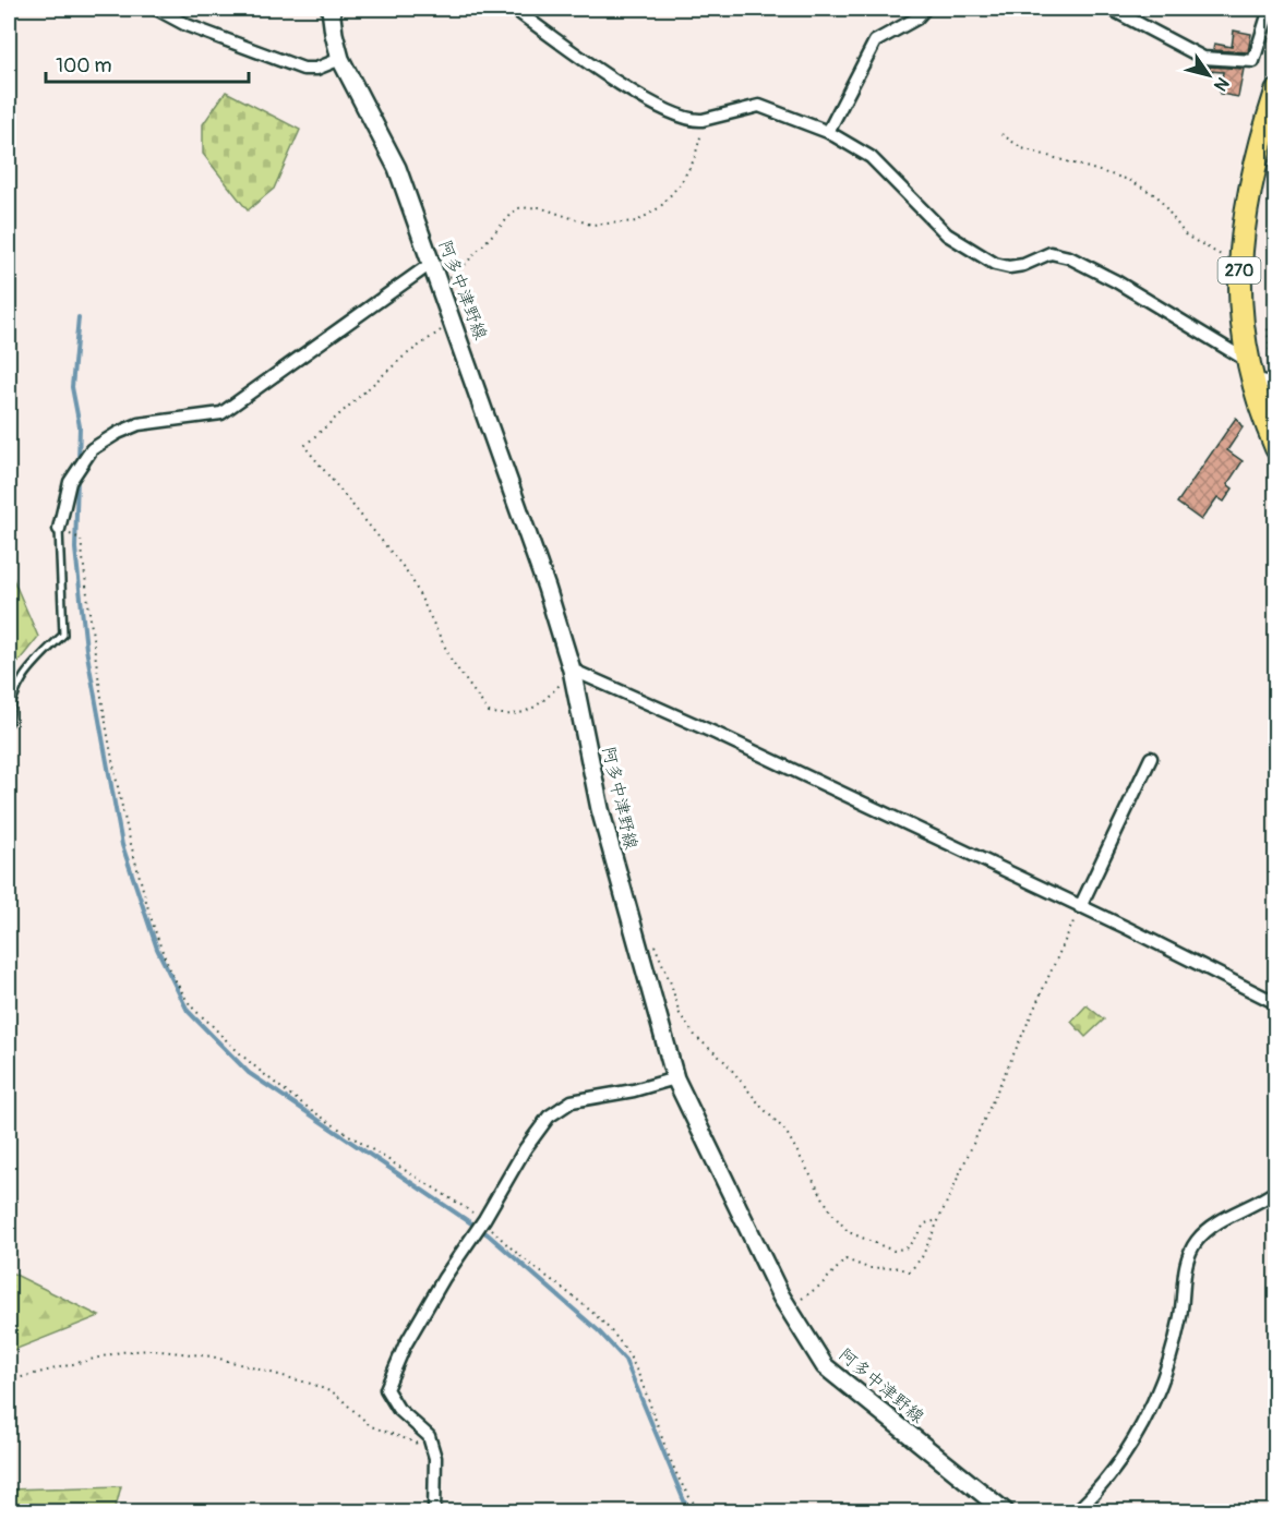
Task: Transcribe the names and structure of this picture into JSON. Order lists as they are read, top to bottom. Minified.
{"streets":{"highway":["270"],"street":["阿多中津野線"]},"scale_bar":"100 m","north":"bottom right"}
